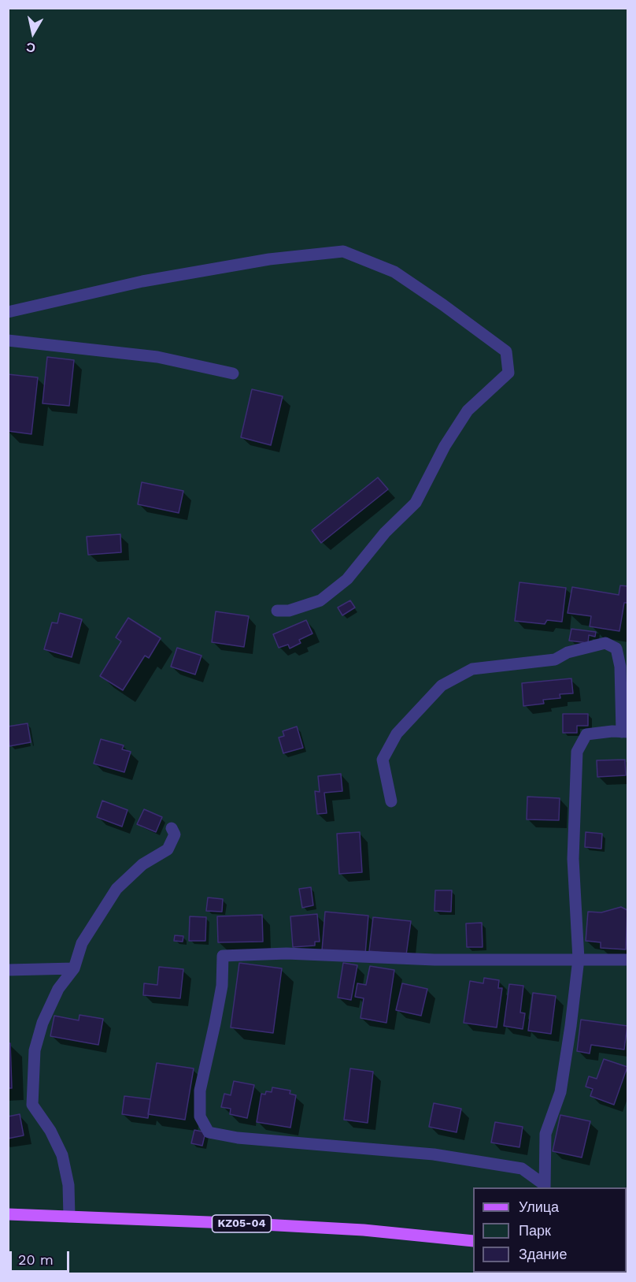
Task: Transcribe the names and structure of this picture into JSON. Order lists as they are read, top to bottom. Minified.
{"streets":{"main road":["KZ05-04"]},"legend":["Улица","Парк","Здание"],"scale_bar":"20 m","north":"bottom"}
